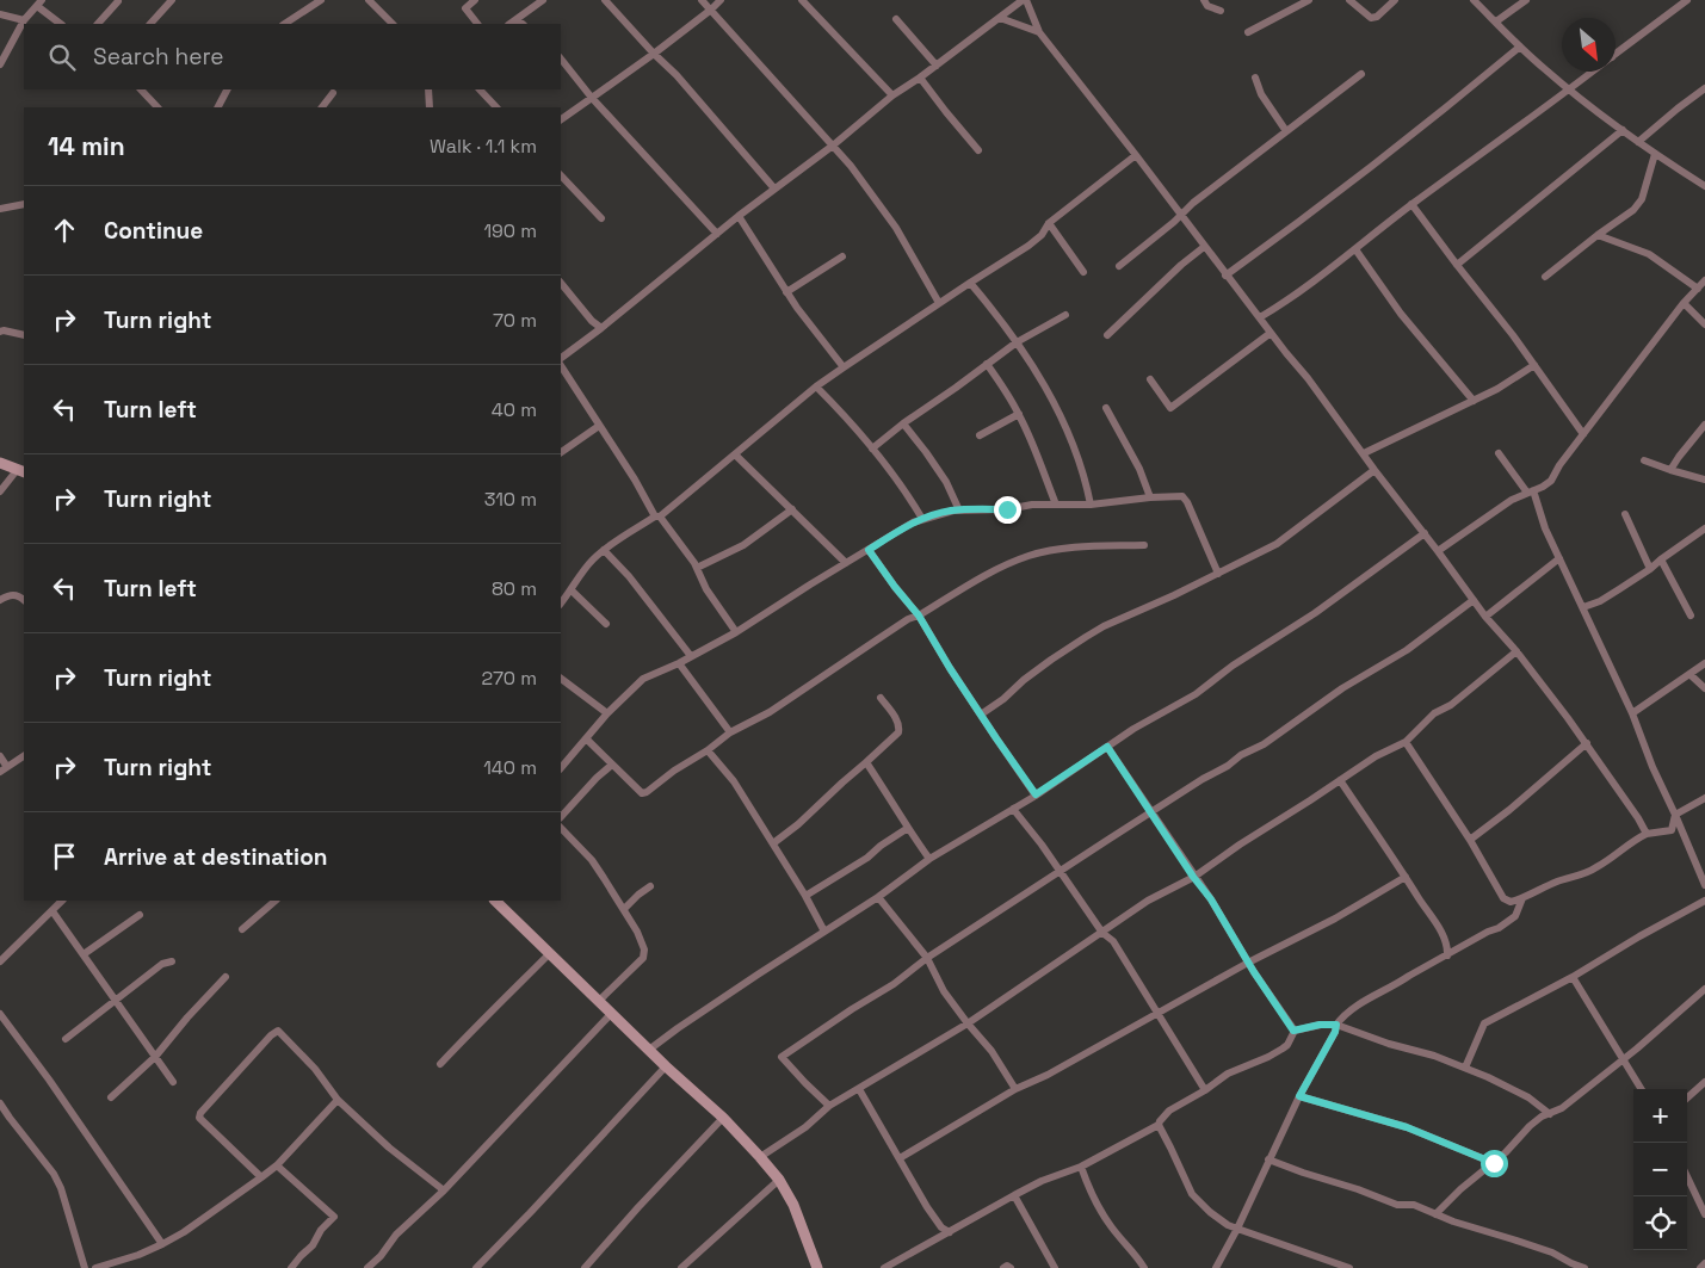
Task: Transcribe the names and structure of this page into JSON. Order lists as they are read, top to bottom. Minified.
{"north":"bottom right","page":{"search":"Search here","heading":["14 min","Walk · 1.1 km"],"list":[["Continue","190 m"],["Turn right","70 m"],["Turn left","40 m"],["Turn right","310 m"],["Turn left","80 m"],["Turn right","270 m"],["Turn right","140 m"],"Arrive at destination"],"map_buttons":["+","−"]}}
